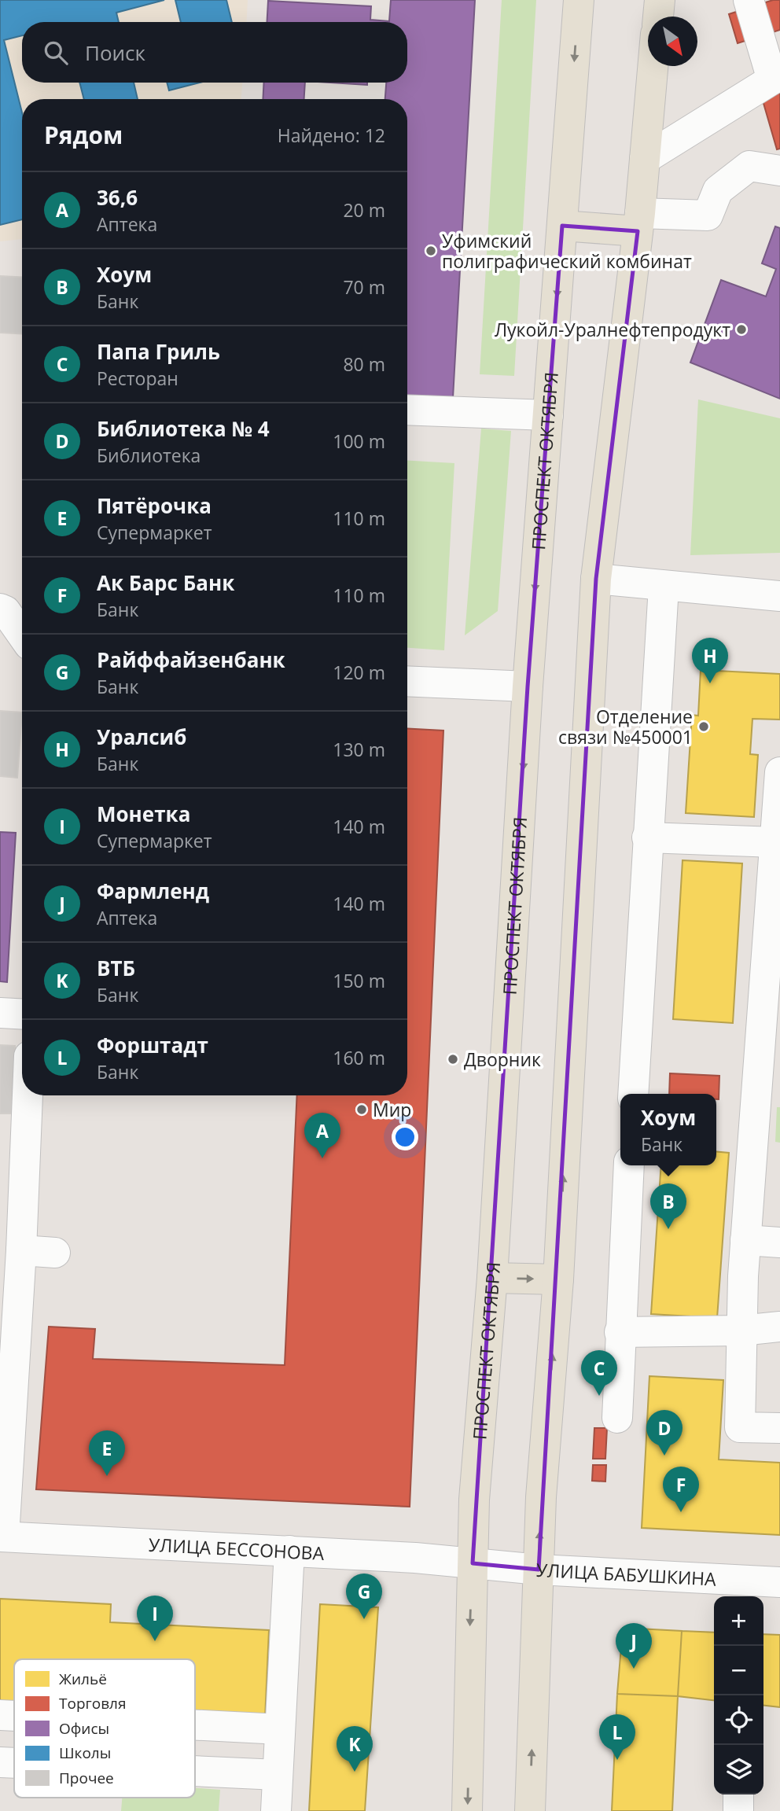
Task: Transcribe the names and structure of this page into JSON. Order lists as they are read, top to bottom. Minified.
{"streets":{"main road":["ПРОСПЕКТ ОКТЯБРЯ"],"street":["УЛИЦА БЕССОНОВА","УЛИЦА БАБУШКИНА"]},"crossings":[["ПРОСПЕКТ ОКТЯБРЯ","УЛИЦА БЕССОНОВА"],["ПРОСПЕКТ ОКТЯБРЯ","УЛИЦА БАБУШКИНА"],["УЛИЦА БЕССОНОВА","УЛИЦА БАБУШКИНА"]],"places":["Уфимский полиграфический комбинат","Лукойл-Уралнефтепродукт","Отделение связи №450001","Дворник","Мир"],"legend":["Жильё","Торговля","Офисы","Школы","Прочее"],"north":"bottom right","page":{"search":"Поиск","heading":["Рядом","Найдено: 12"],"list":[{"mark":"A","name":"36,6","note":"Аптека","value":"20 m"},{"mark":"B","name":"Хоум","note":"Банк","value":"70 m"},{"mark":"C","name":"Папа Гриль","note":"Ресторан","value":"80 m"},{"mark":"D","name":"Библиотека № 4","note":"Библиотека","value":"100 m"},{"mark":"E","name":"Пятёрочка","note":"Супермаркет","value":"110 m"},{"mark":"F","name":"Ак Барс Банк","note":"Банк","value":"110 m"},{"mark":"G","name":"Райффайзенбанк","note":"Банк","value":"120 m"},{"mark":"H","name":"Уралсиб","note":"Банк","value":"130 m"},{"mark":"I","name":"Монетка","note":"Супермаркет","value":"140 m"},{"mark":"J","name":"Фармленд","note":"Аптека","value":"140 m"},{"mark":"K","name":"ВТБ","note":"Банк","value":"150 m"},{"mark":"L","name":"Форштадт","note":"Банк","value":"160 m"}],"pins":["H","A","B","C","D","E","F","G","I","J","L","K"],"popup":["Хоум","Банк"],"map_buttons":["+","−"]}}
